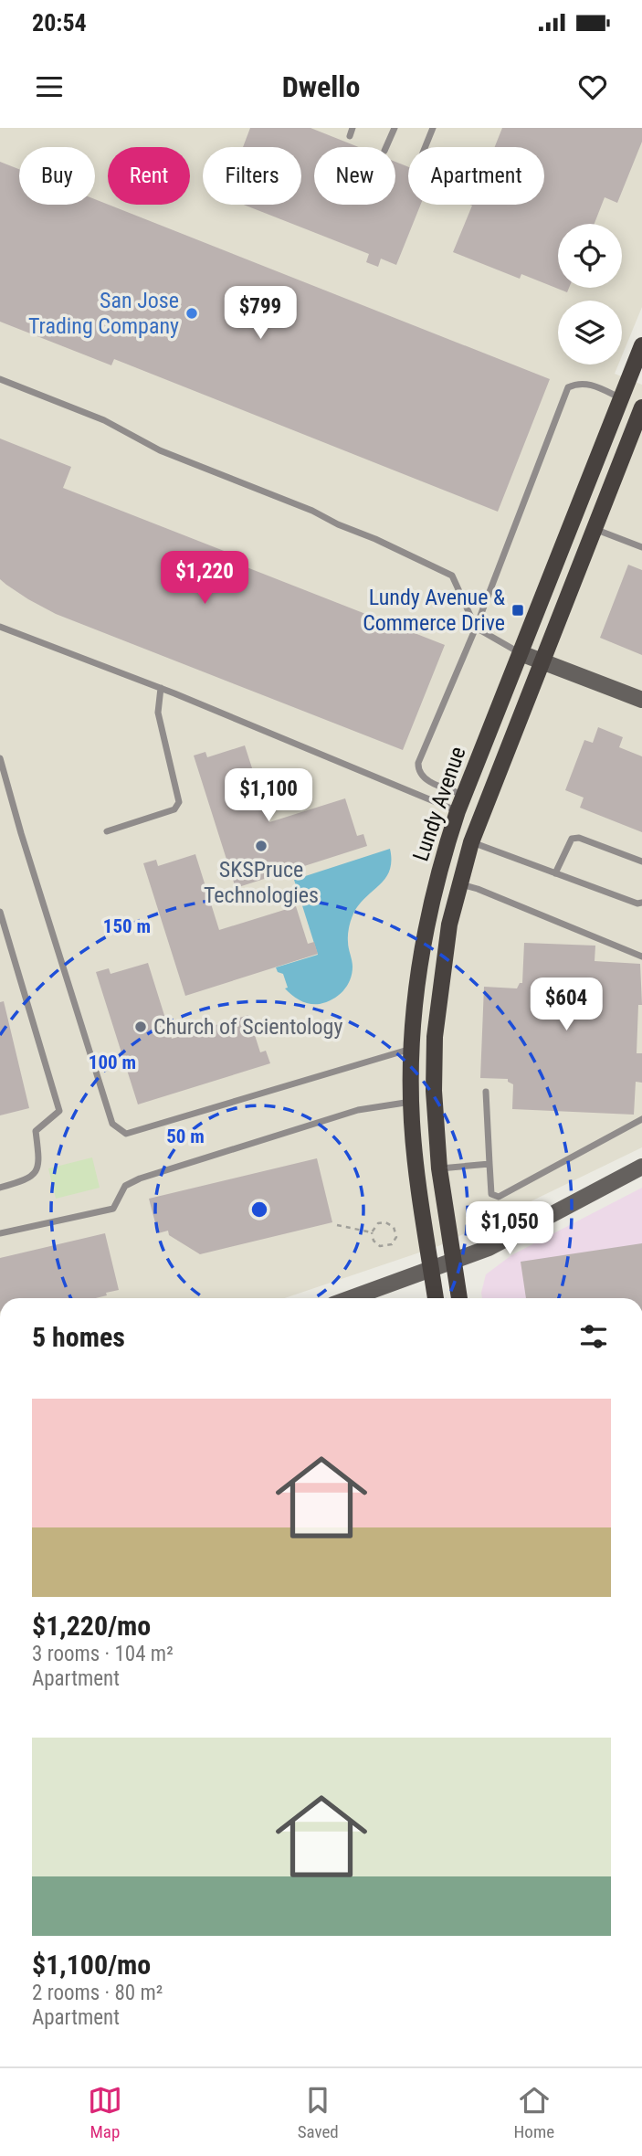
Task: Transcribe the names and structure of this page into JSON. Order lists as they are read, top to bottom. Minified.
{"streets":{"main road":["Lundy Avenue"]},"places":{"other":["San Jose Trading Company","SKSPruce Technologies","Church of Scientology"],"transit":["Lundy Avenue & Commerce Drive"]},"page":{"status":"20:54","header":"Dwello","chip":["Buy","Rent","Filters","New","Apartment"],"price":["$799","$1,220","$1,100","$604","$1,050"],"heading":"5 homes","list":[{"name":"$1,220/mo","note":"3 rooms · 104 m² · Apartment"},{"name":"$1,100/mo","note":"2 rooms · 80 m² · Apartment"}],"tabs":["Map","Saved","Home"]},"rings":["150 m","100 m","50 m"]}
